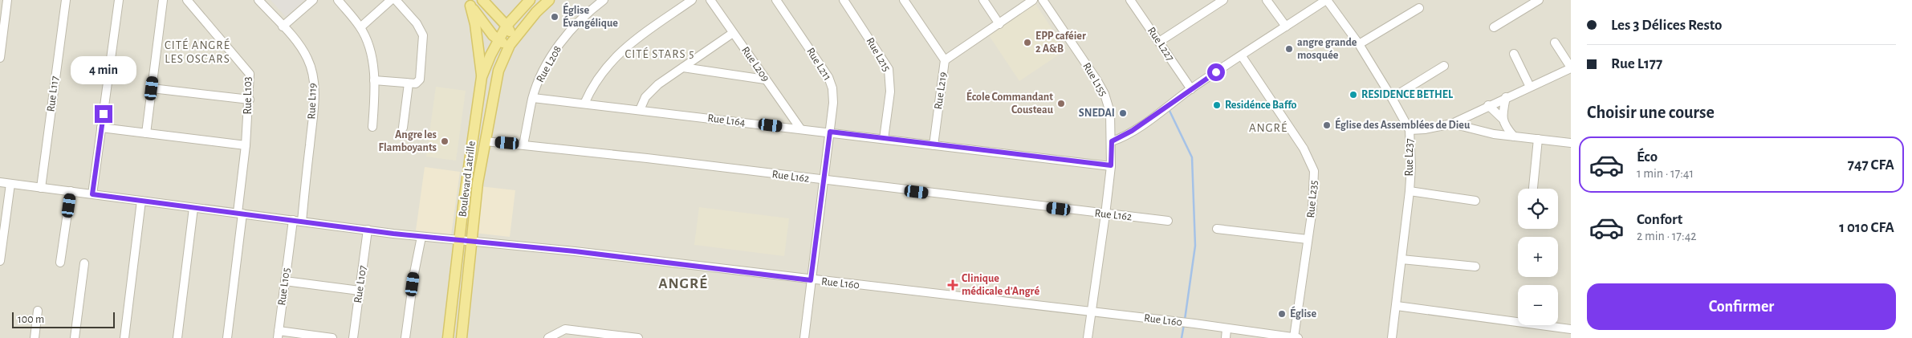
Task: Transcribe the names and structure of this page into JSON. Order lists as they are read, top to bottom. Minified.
{"streets":{"main road":["Boulevard Latrille"],"street":["Rue L227","Rue L215","Rue L208","Rue L209","Rue L211","Rue L155","Rue L219","Rue L117","Rue L103","Rue L119","Rue L164","Rue L237","Rue L162","Rue L235","Rue L160","Rue L107","Rue L105"]},"crossings":[["Rue L227","Rue L237"],["Rue L215","Rue L164"],["Rue L208","Rue L164"],["Rue L208","Rue L162"],["Rue L209","Rue L164"],["Rue L211","Rue L164"],["Rue L211","Rue L162"],["Rue L211","Rue L160"],["Rue L155","Rue L164"],["Rue L155","Rue L237"],["Rue L155","Rue L162"],["Rue L155","Rue L160"],["Rue L219","Rue L164"],["Rue L117","Rue L160"],["Rue L103","Rue L160"],["Rue L119","Rue L160"],["Rue L237","Rue L235"],["Rue L162","Boulevard Latrille"],["Boulevard Latrille","Rue L160"],["Rue L235","Rue L160"],["Rue L160","Rue L107"],["Rue L160","Rue L105"]],"districts":["CITÉ ANGRÉ LES OSCARS","CITÉ STARS 5","ANGRÉ","ANGRÉ"],"places":{"other":["Église Évangélique","EPP caféier 2 A&B","angre grande mosquée","RESIDENCE BETHEL","École Commandant Cousteau","Residénce Baffo","SNEDAI","Église des Assemblées de Dieu","Angre les Flamboyants","Église"],"health":["Clinique médicale d’Angré"]},"scale_bar":"100 m","page":{"banner":["Les 3 Délices Resto","Rue L177"],"bubble":"4 min","heading":"Choisir une course","list":[{"name":"Éco","note":"1 min · 17:41","value":"747 CFA"},{"name":"Confort","note":"2 min · 17:42","value":"1 010 CFA"}],"map_buttons":["+","−"],"buttons":"Confirmer","scale":"100 m"}}
